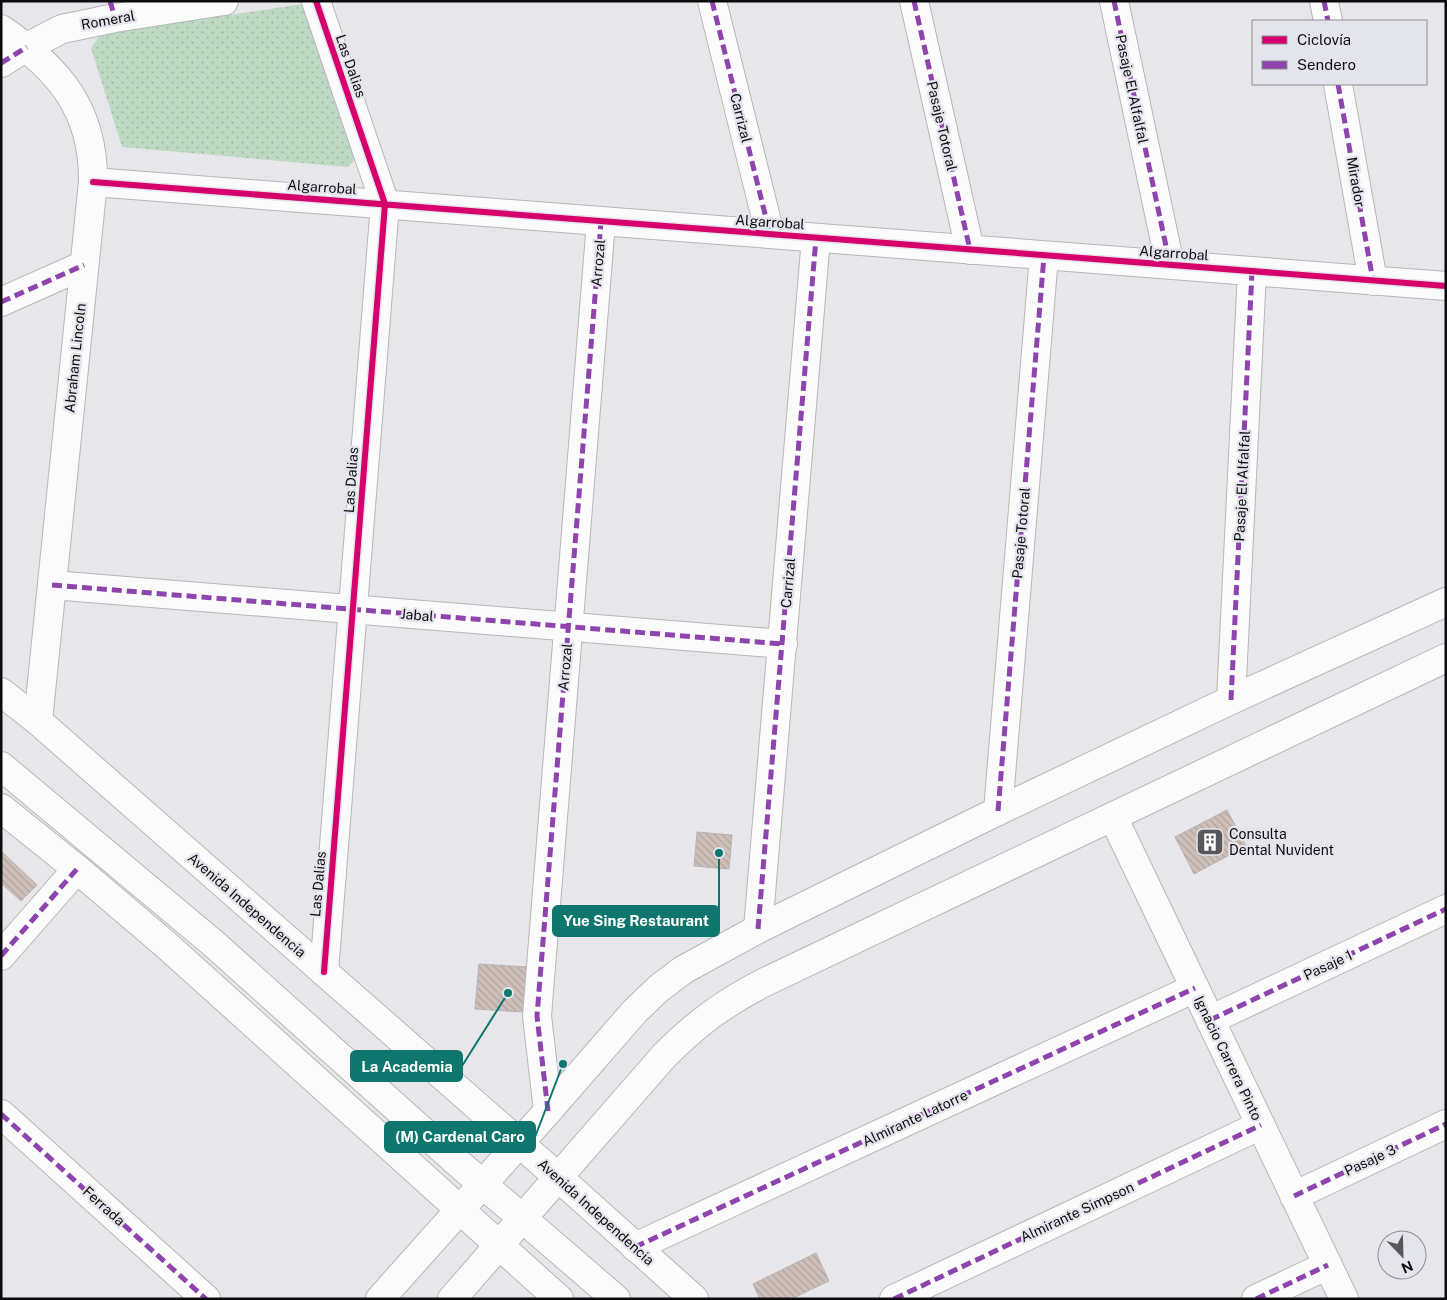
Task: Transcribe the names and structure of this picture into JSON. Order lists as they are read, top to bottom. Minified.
{"streets":{"street":["Romeral","Las Dalias","Pasaje El Alfalfal","Carrizal","Pasaje Totoral","Mirador","Algarrobal","Arrozal","Abraham Lincoln","Jabal","Avenida Independencia","Pasaje 1","Ignacio Carrera Pinto","Almirante Latorre","Pasaje 3","Ferrada","Almirante Simpson"]},"crossings":[["Romeral","Abraham Lincoln"],["Las Dalias","Algarrobal"],["Las Dalias","Jabal"],["Las Dalias","Avenida Independencia"],["Pasaje El Alfalfal","Algarrobal"],["Carrizal","Algarrobal"],["Carrizal","Jabal"],["Pasaje Totoral","Algarrobal"],["Mirador","Algarrobal"],["Algarrobal","Arrozal"],["Algarrobal","Abraham Lincoln"],["Arrozal","Jabal"],["Abraham Lincoln","Jabal"],["Abraham Lincoln","Avenida Independencia"],["Avenida Independencia","Almirante Latorre"],["Pasaje 1","Ignacio Carrera Pinto"],["Ignacio Carrera Pinto","Almirante Latorre"],["Ignacio Carrera Pinto","Pasaje 3"],["Ignacio Carrera Pinto","Almirante Simpson"]],"places":{"building":["Consulta Dental Nuvident"],"other":["Yue Sing Restaurant","La Academia","(M) Cardenal Caro"]},"legend":["Ciclovía","Sendero"],"north":"bottom right"}
